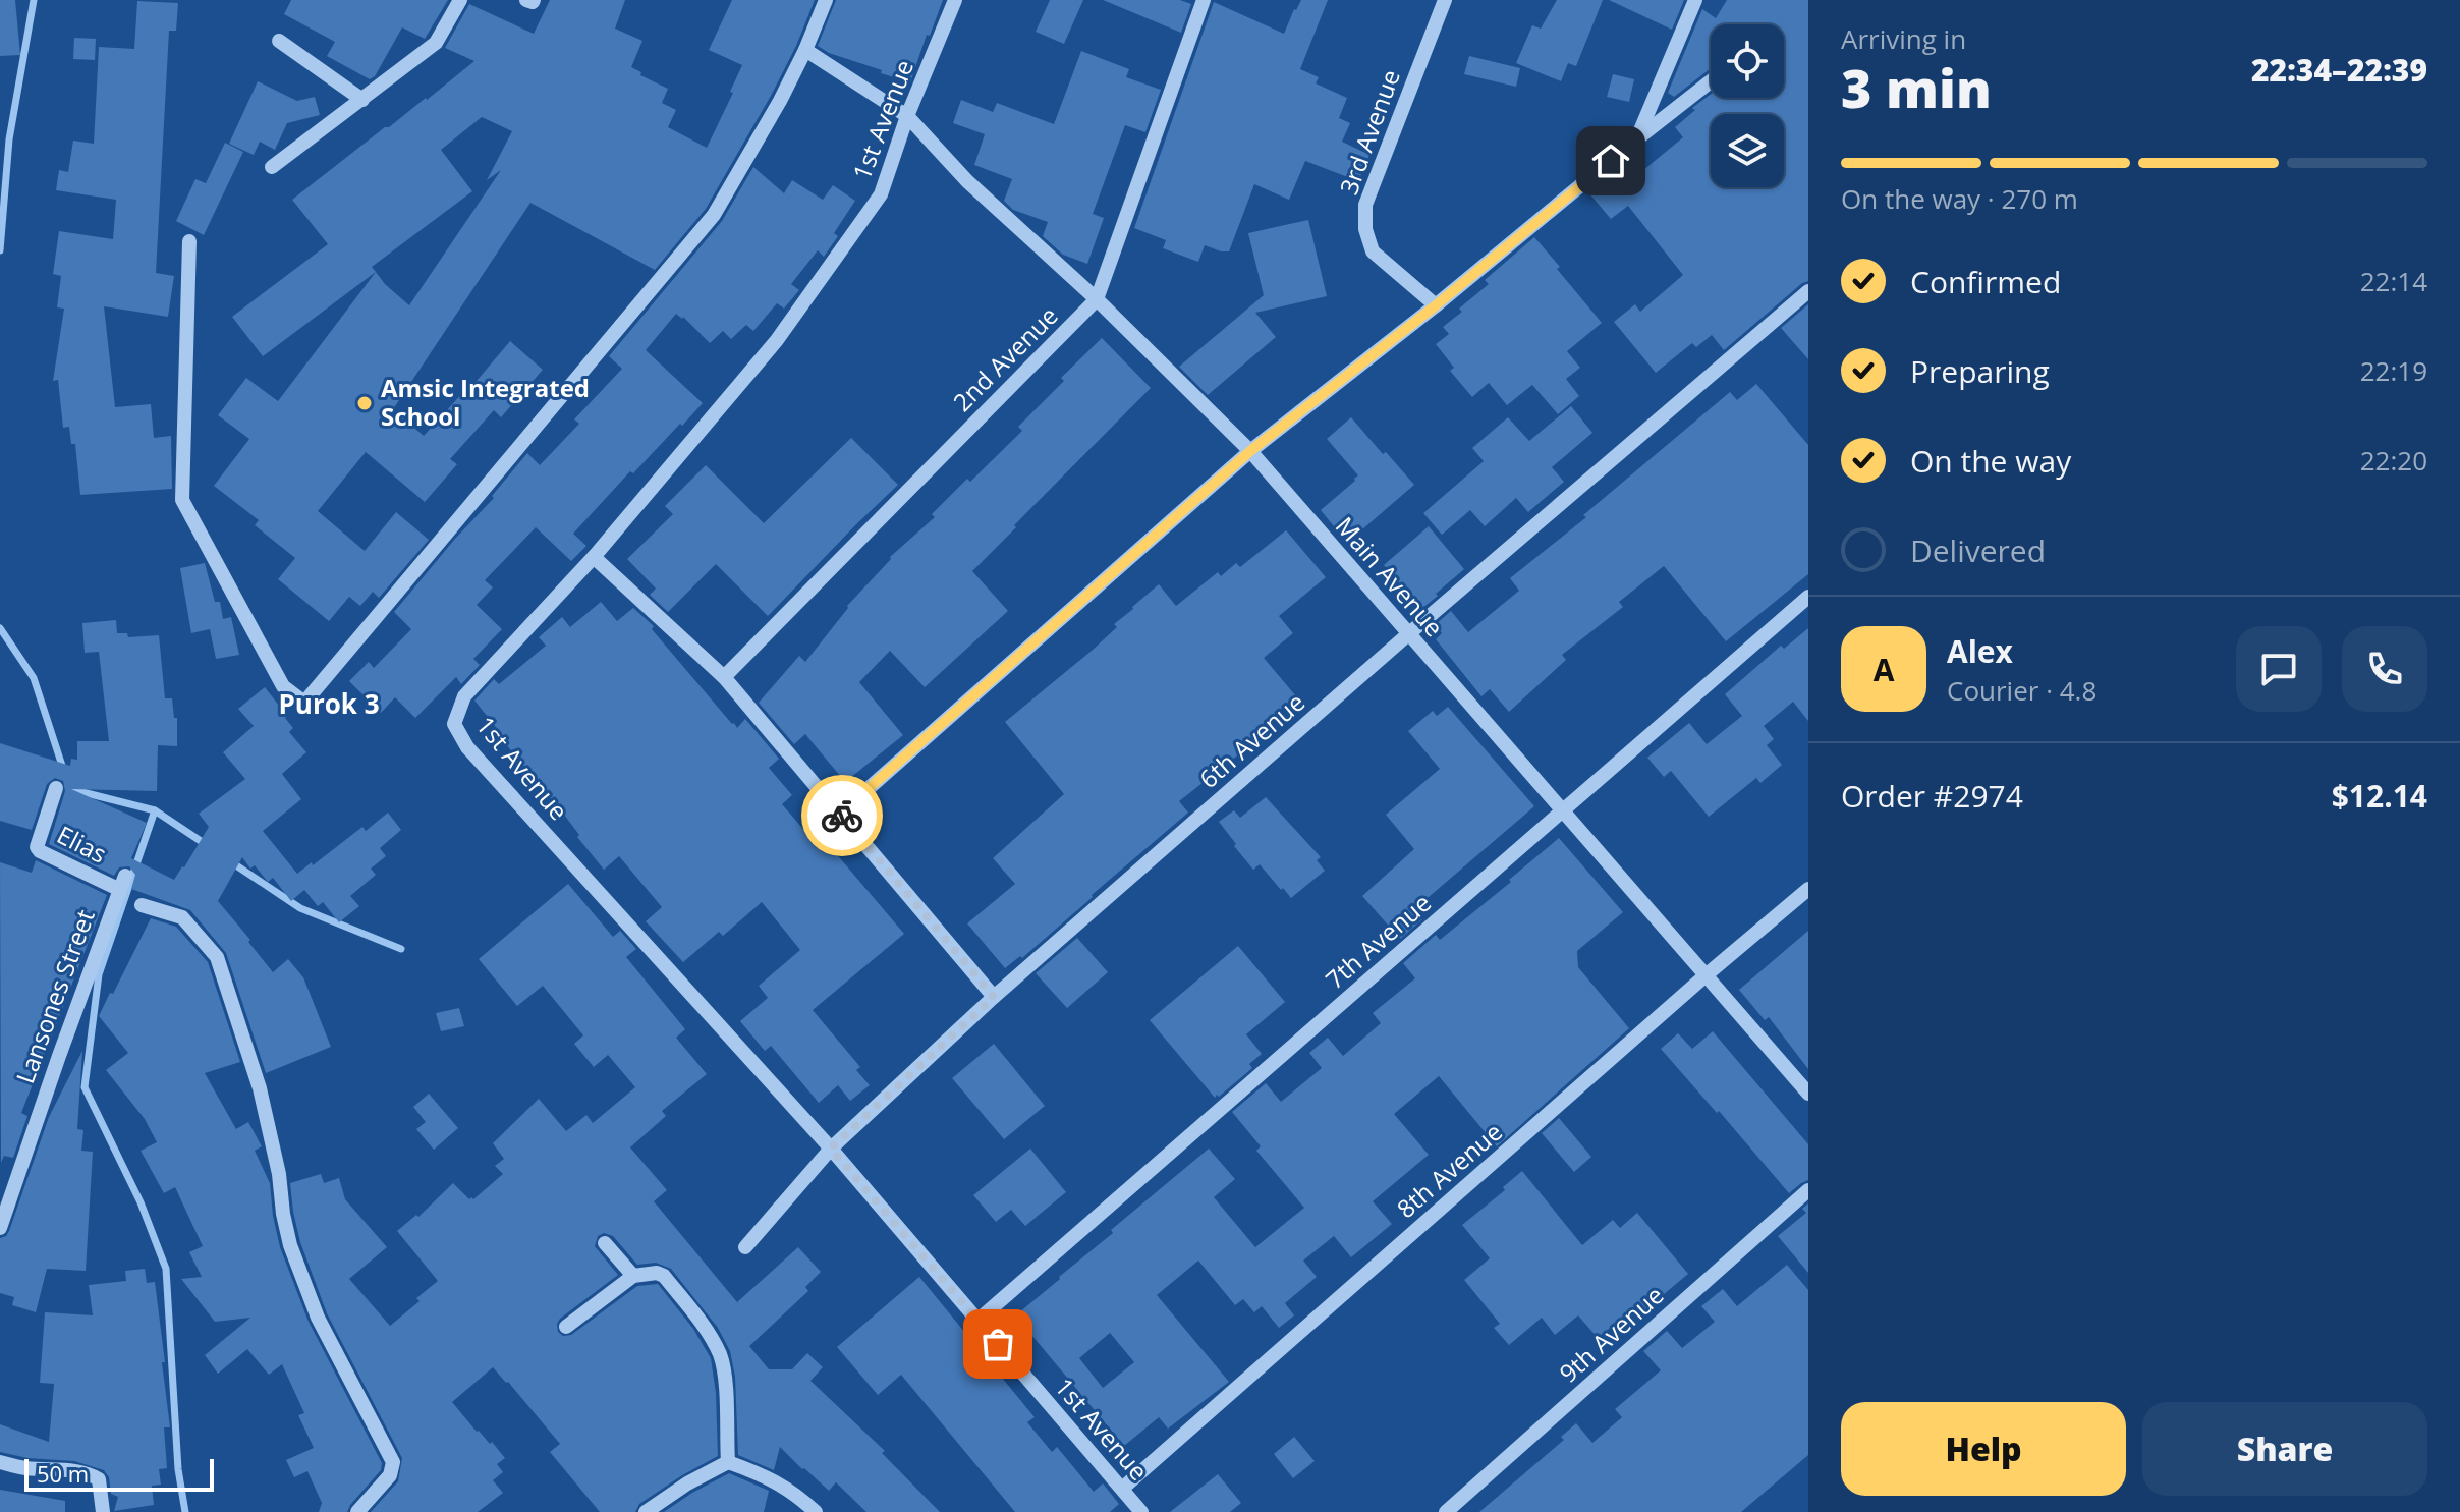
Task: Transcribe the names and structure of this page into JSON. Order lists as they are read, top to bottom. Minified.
{"streets":{"street":["1st Avenue","3rd Avenue","2nd Avenue","Main Avenue","6th Avenue","Elias","7th Avenue","Lansones Street","8th Avenue","9th Avenue"]},"crossings":[["1st Avenue","Main Avenue"],["1st Avenue","6th Avenue"],["1st Avenue","7th Avenue"],["1st Avenue","8th Avenue"],["2nd Avenue","Main Avenue"],["Main Avenue","6th Avenue"],["Main Avenue","7th Avenue"],["Main Avenue","8th Avenue"],["Elias","Lansones Street"]],"districts":["Purok 3"],"places":["Amsic Integrated School"],"scale_bar":"50 m","page":{"heading":["3 min","Arriving in","22:34–22:39"],"panel":["Alex","Courier · 4.8","Order #2974","$12.14"],"bar":"On the way · 270 m","list":[["Confirmed","22:14"],["Preparing","22:19"],["On the way","22:20"],"Delivered"],"round":"A","buttons":["Help","Share"],"scale":"50 m"}}
